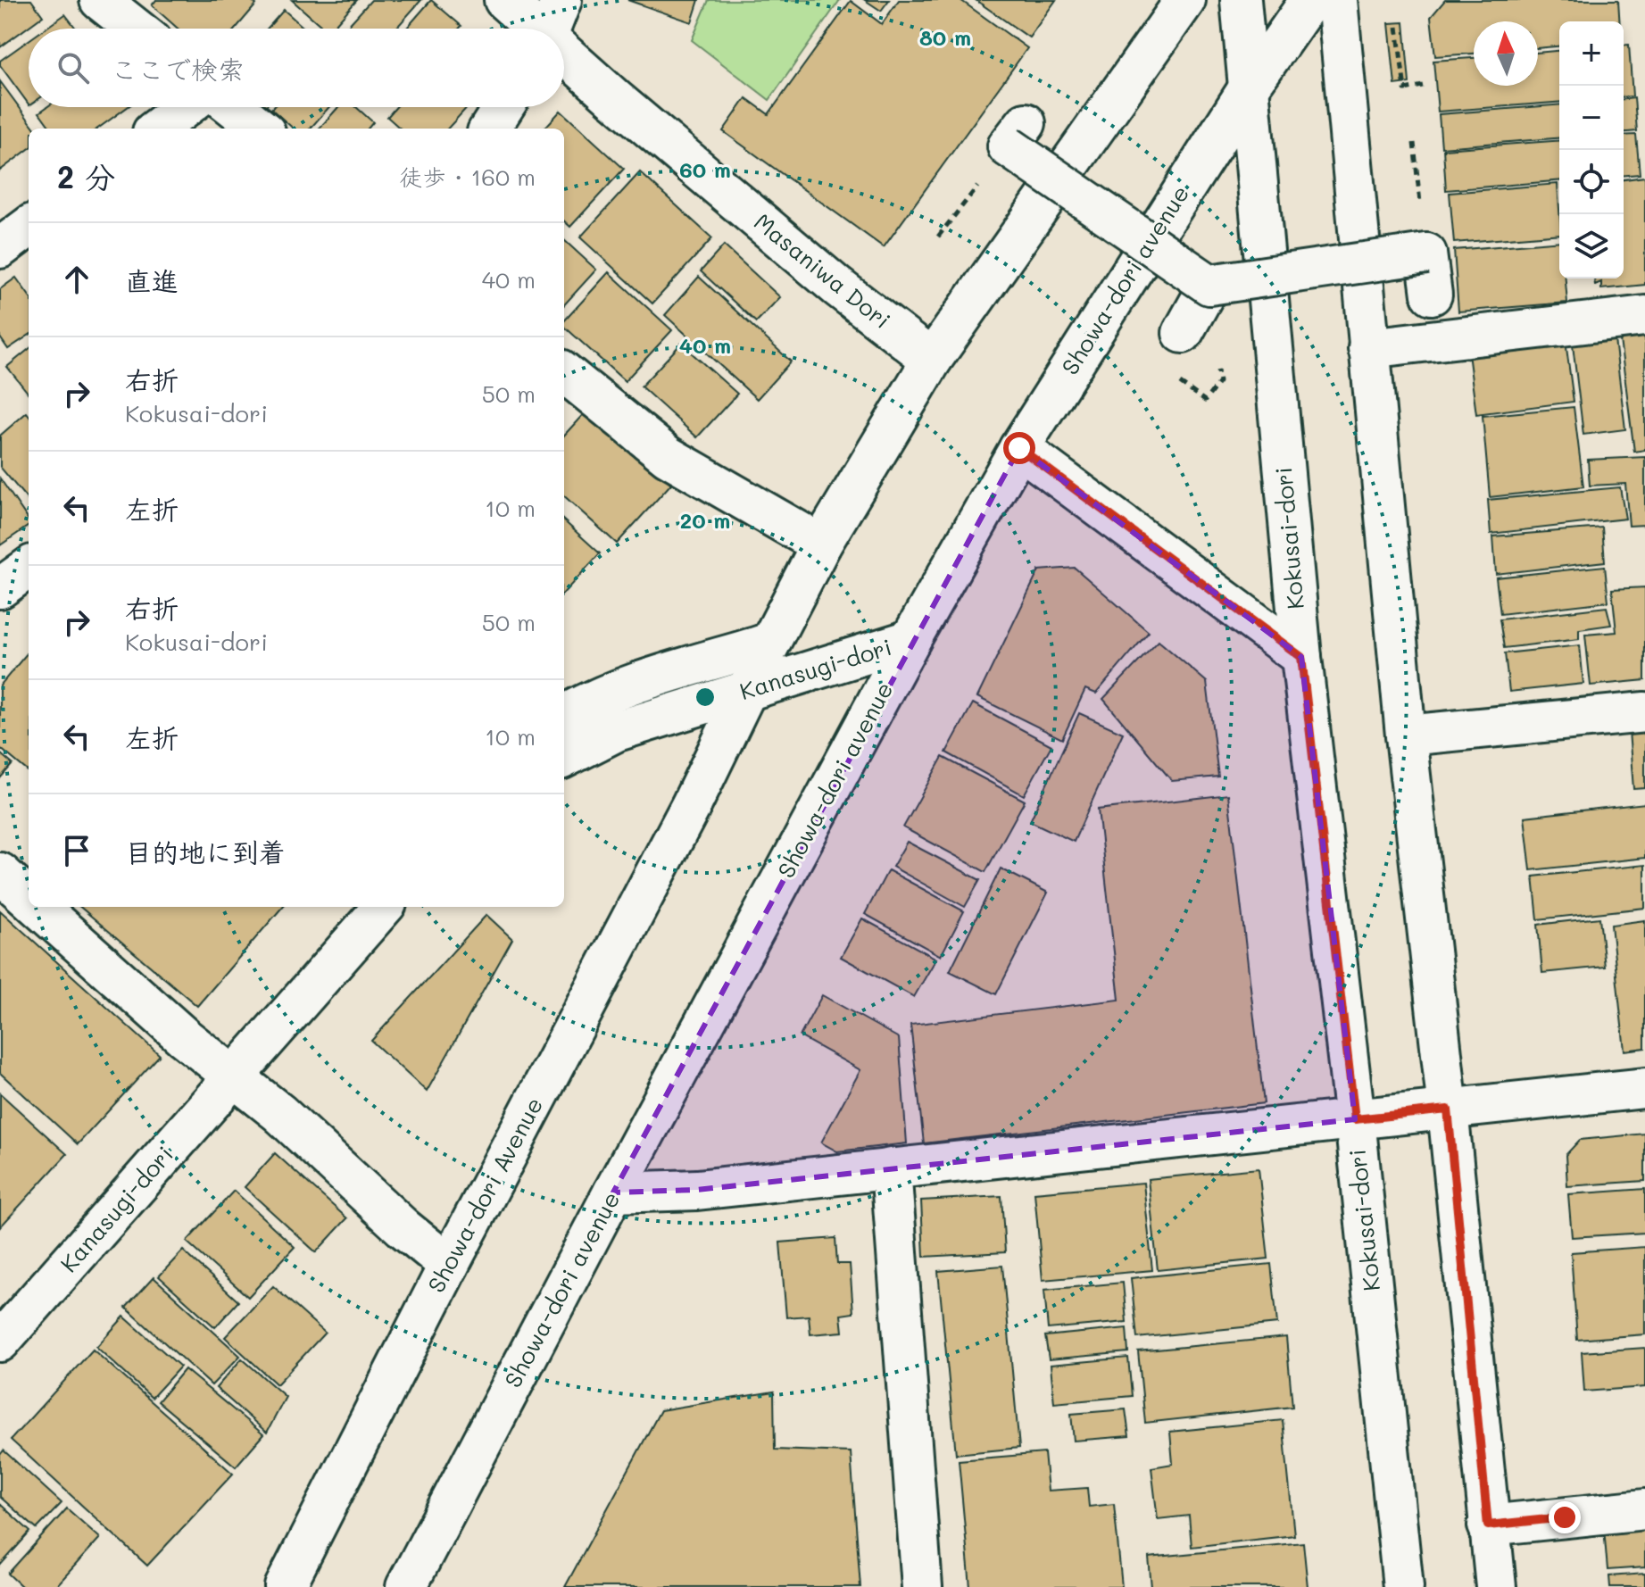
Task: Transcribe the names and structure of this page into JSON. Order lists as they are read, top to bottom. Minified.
{"streets":{"main road":["Masaniwa Dori","Showa-dori avenue","Kokusai-dori","Kanasugi-dori","Showa-dori Avenue"]},"crossings":[["Masaniwa Dori","Showa-dori avenue"],["Showa-dori avenue","Kokusai-dori"],["Showa-dori avenue","Kanasugi-dori"],["Showa-dori avenue","Showa-dori Avenue"]],"north":"top","page":{"map_buttons":["+","−"],"search":"ここで検索","heading":["2 分","徒歩 · 160 m"],"list":[["直進","40 m"],["右折","Kokusai-dori","50 m"],["左折","10 m"],["右折","Kokusai-dori","50 m"],["左折","10 m"],"目的地に到着"]},"rings":["80 m","60 m","40 m","20 m"]}
